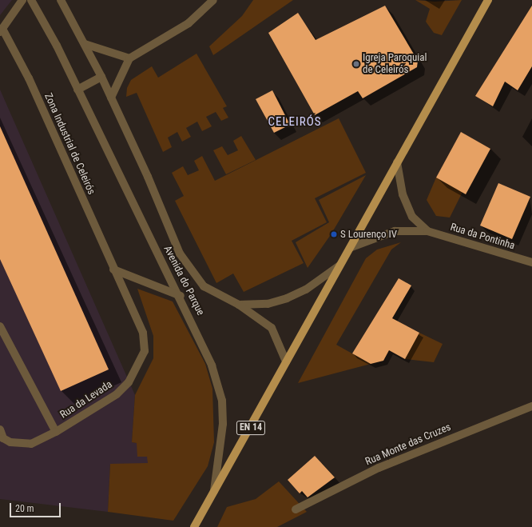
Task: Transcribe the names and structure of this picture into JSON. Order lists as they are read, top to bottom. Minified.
{"streets":{"main road":["EN 14"],"street":["Zona Industrial de Celeirós","Rua da Pontinha","Avenida do Parque","Rua da Levada","Rua Monte das Cruzes"]},"crossings":[["Zona Industrial de Celeirós","Rua da Levada"],["Rua da Pontinha","EN 14"],["Avenida do Parque","EN 14"]],"districts":["CELEIRÓS"],"places":["Igreja Paroquial de Celeirós","S Lourenço IV"],"scale_bar":"20 m"}
